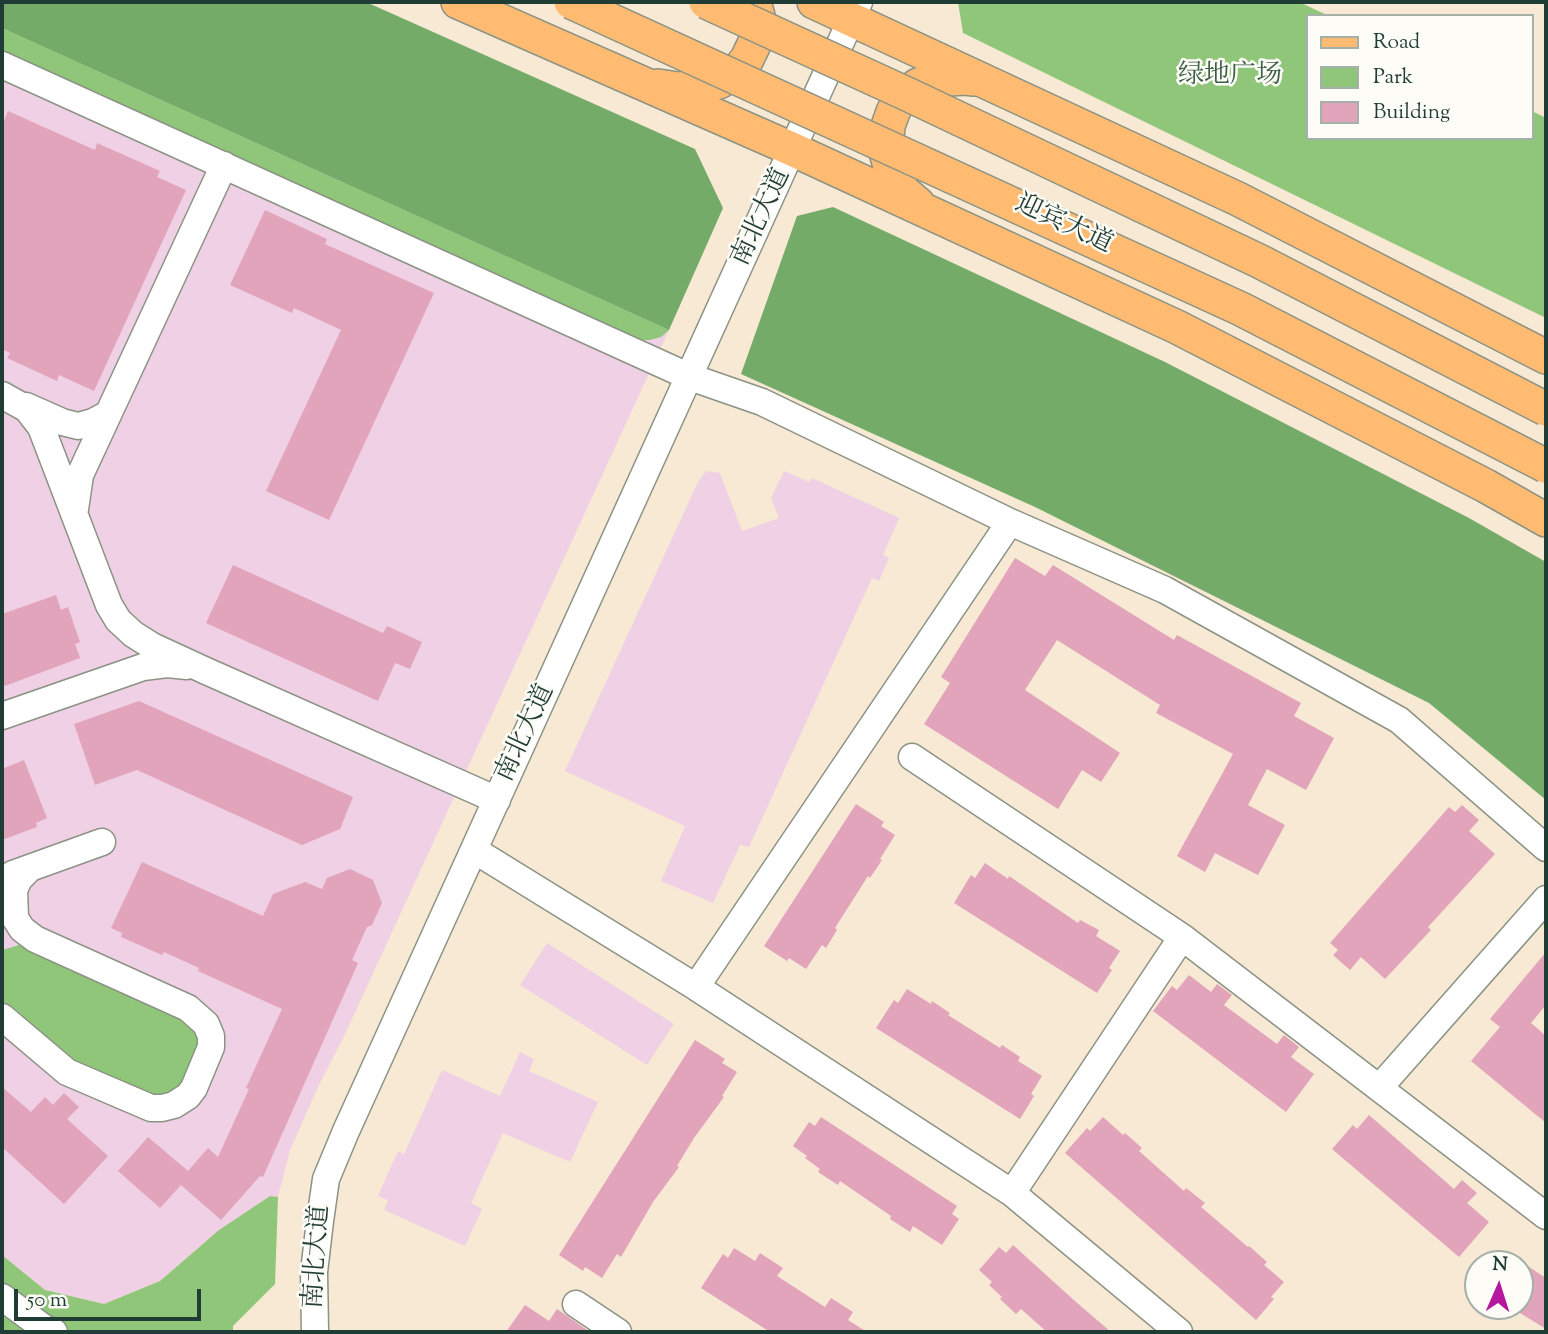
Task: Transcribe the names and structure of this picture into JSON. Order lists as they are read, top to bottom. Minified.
{"streets":{"main road":["迎宾大道"],"street":["南北大道"]},"parks":["绿地广场"],"legend":["Road","Park","Building"],"scale_bar":"50 m","north":"top"}
